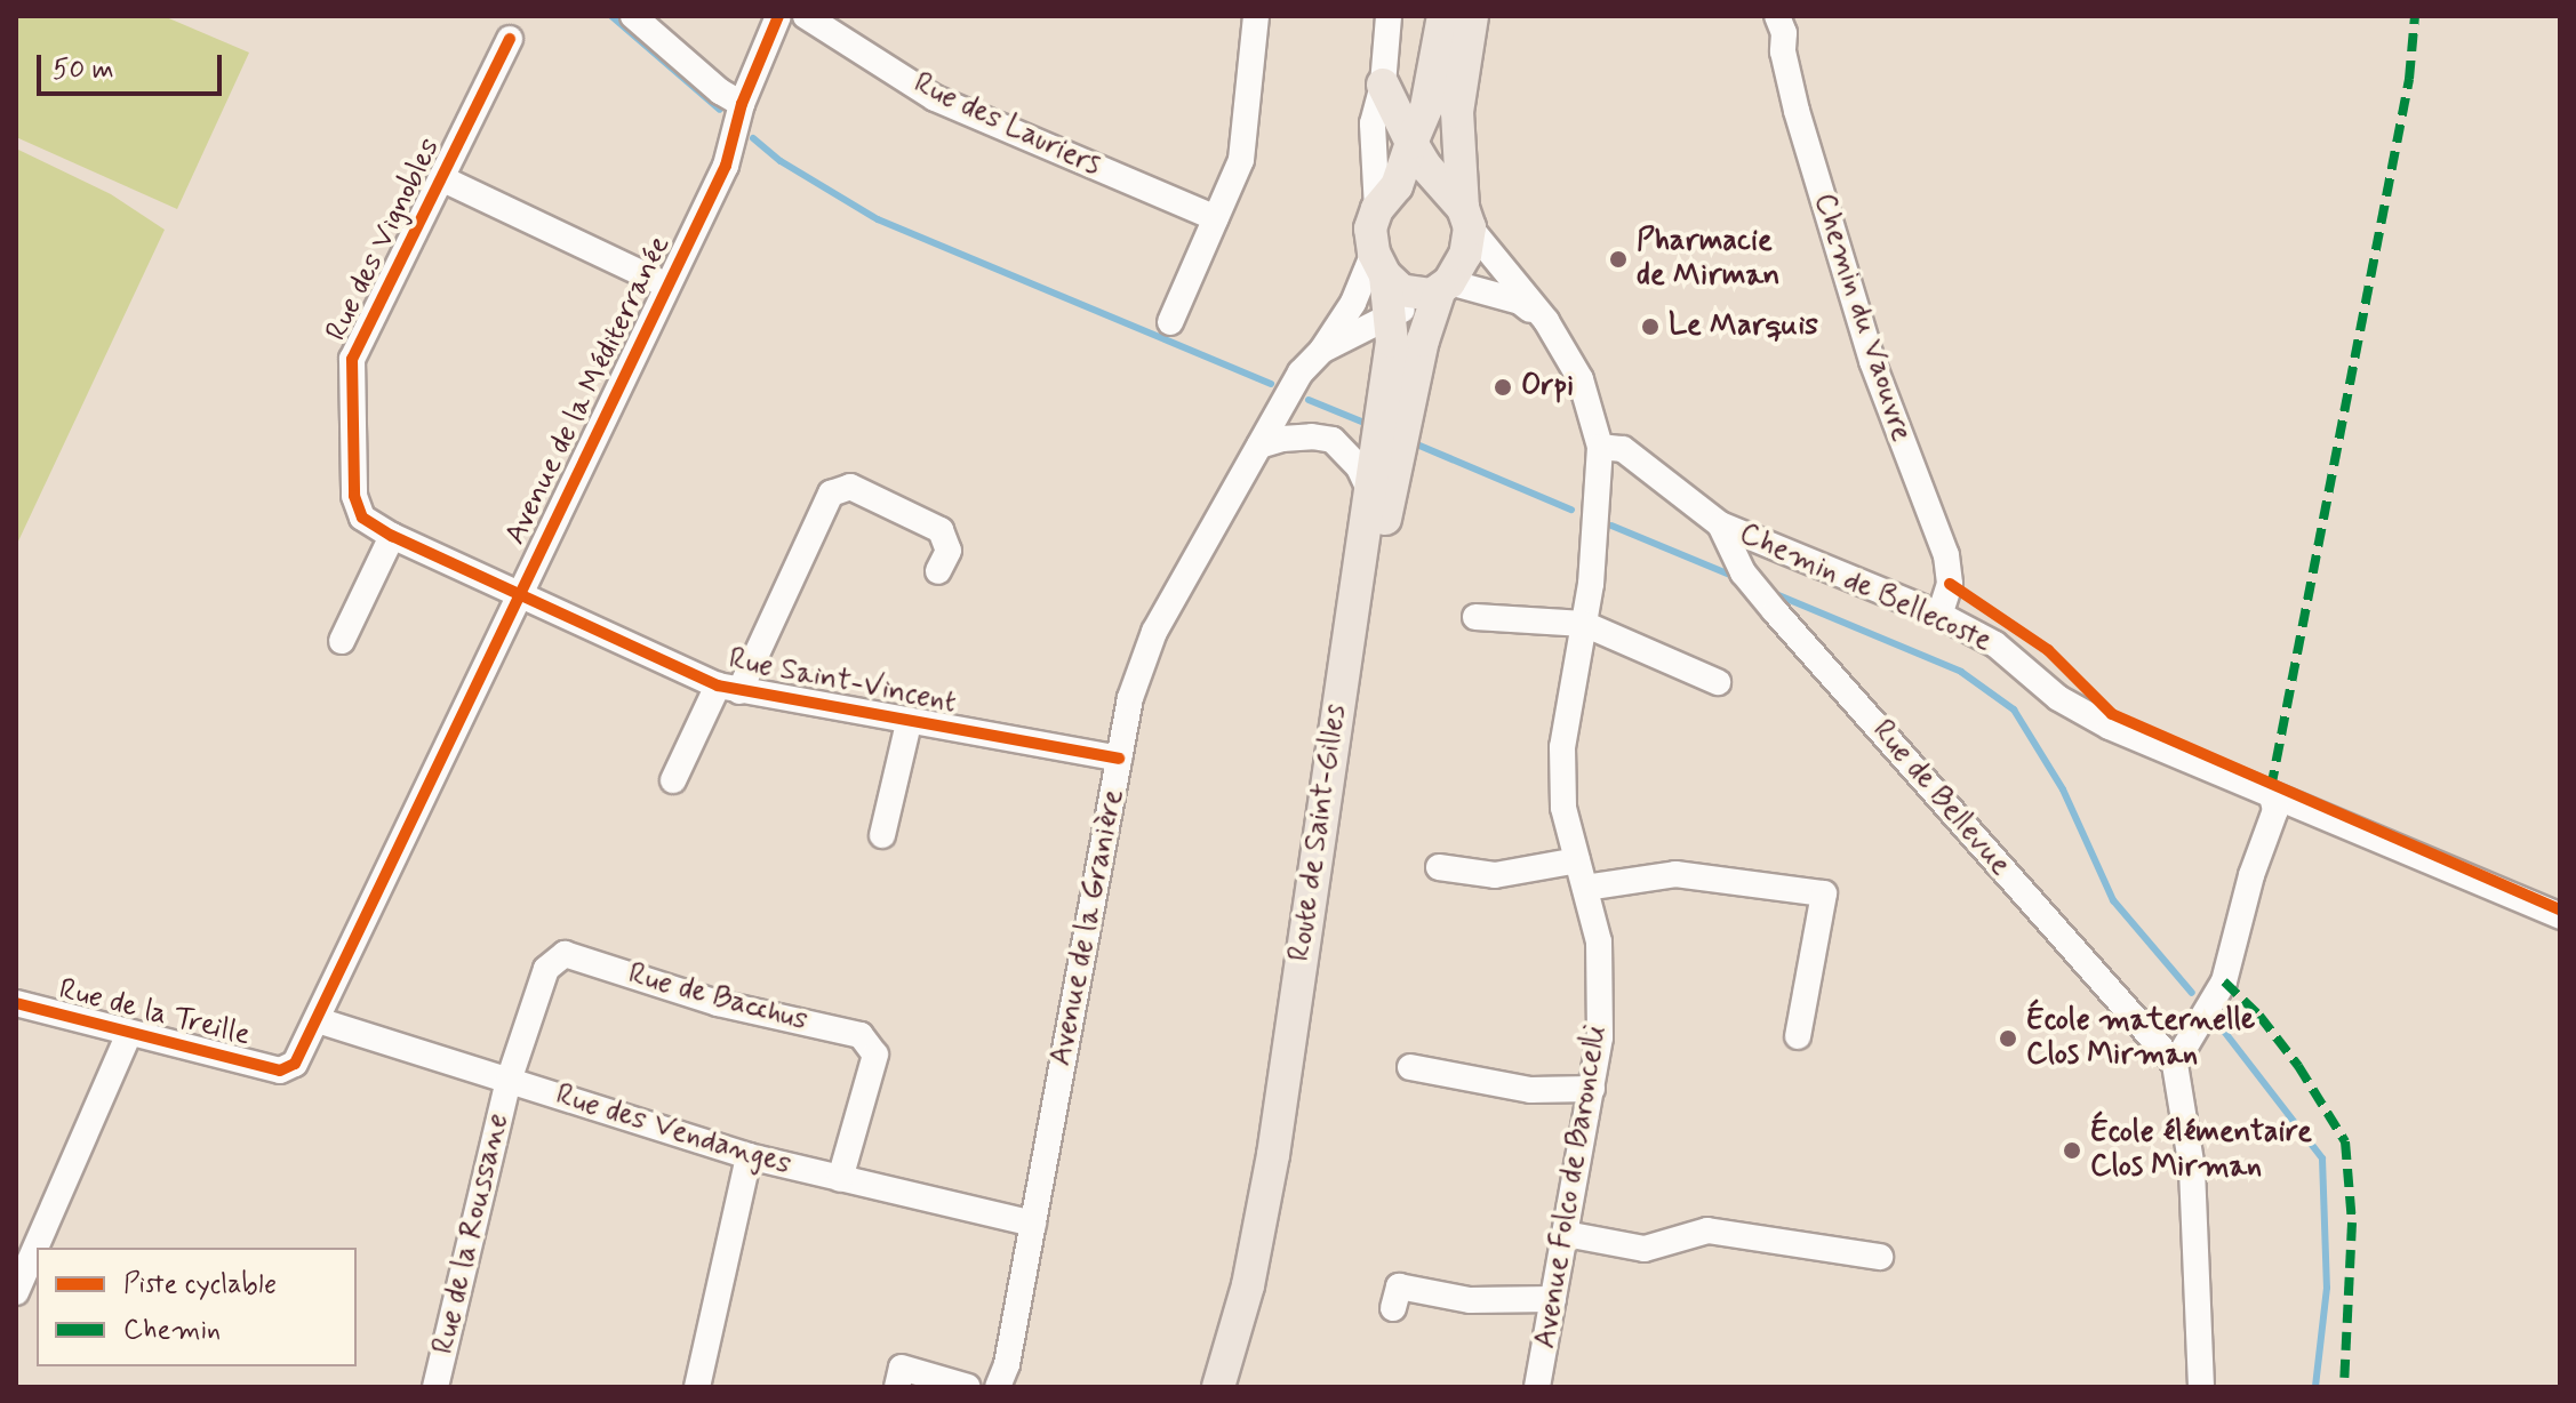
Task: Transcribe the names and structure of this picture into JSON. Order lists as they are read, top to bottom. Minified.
{"streets":{"main road":["Route de Saint-Gilles"],"street":["Rue des Lauriers","Rue des Vignobles","Chemin du Vaouvre","Avenue de la Méditerranée","Chemin de Bellecoste","Rue Saint-Vincent","Rue de Bellevue","Avenue de la Granière","Rue de Bacchus","Rue de la Treille","Rue des Vendanges","Avenue Folco de Baroncelli","Rue de la Roussane"]},"crossings":[["Rue des Vignobles","Avenue de la Méditerranée"],["Rue des Vignobles","Rue Saint-Vincent"],["Chemin du Vaouvre","Chemin de Bellecoste"],["Avenue de la Méditerranée","Rue Saint-Vincent"],["Avenue de la Méditerranée","Rue de la Treille"],["Avenue de la Méditerranée","Rue des Vendanges"],["Chemin de Bellecoste","Rue de Bellevue"],["Chemin de Bellecoste","Avenue Folco de Baroncelli"],["Rue Saint-Vincent","Avenue de la Granière"],["Route de Saint-Gilles","Avenue de la Granière"],["Avenue de la Granière","Rue des Vendanges"],["Rue de Bacchus","Rue des Vendanges"],["Rue de Bacchus","Rue de la Roussane"],["Rue des Vendanges","Rue de la Roussane"]],"places":["Pharmacie de Mirman","Le Marquis","Orpi","École maternelle Clos Mirman","École élémentaire Clos Mirman"],"legend":["Piste cyclable","Chemin"],"scale_bar":"50 m"}
